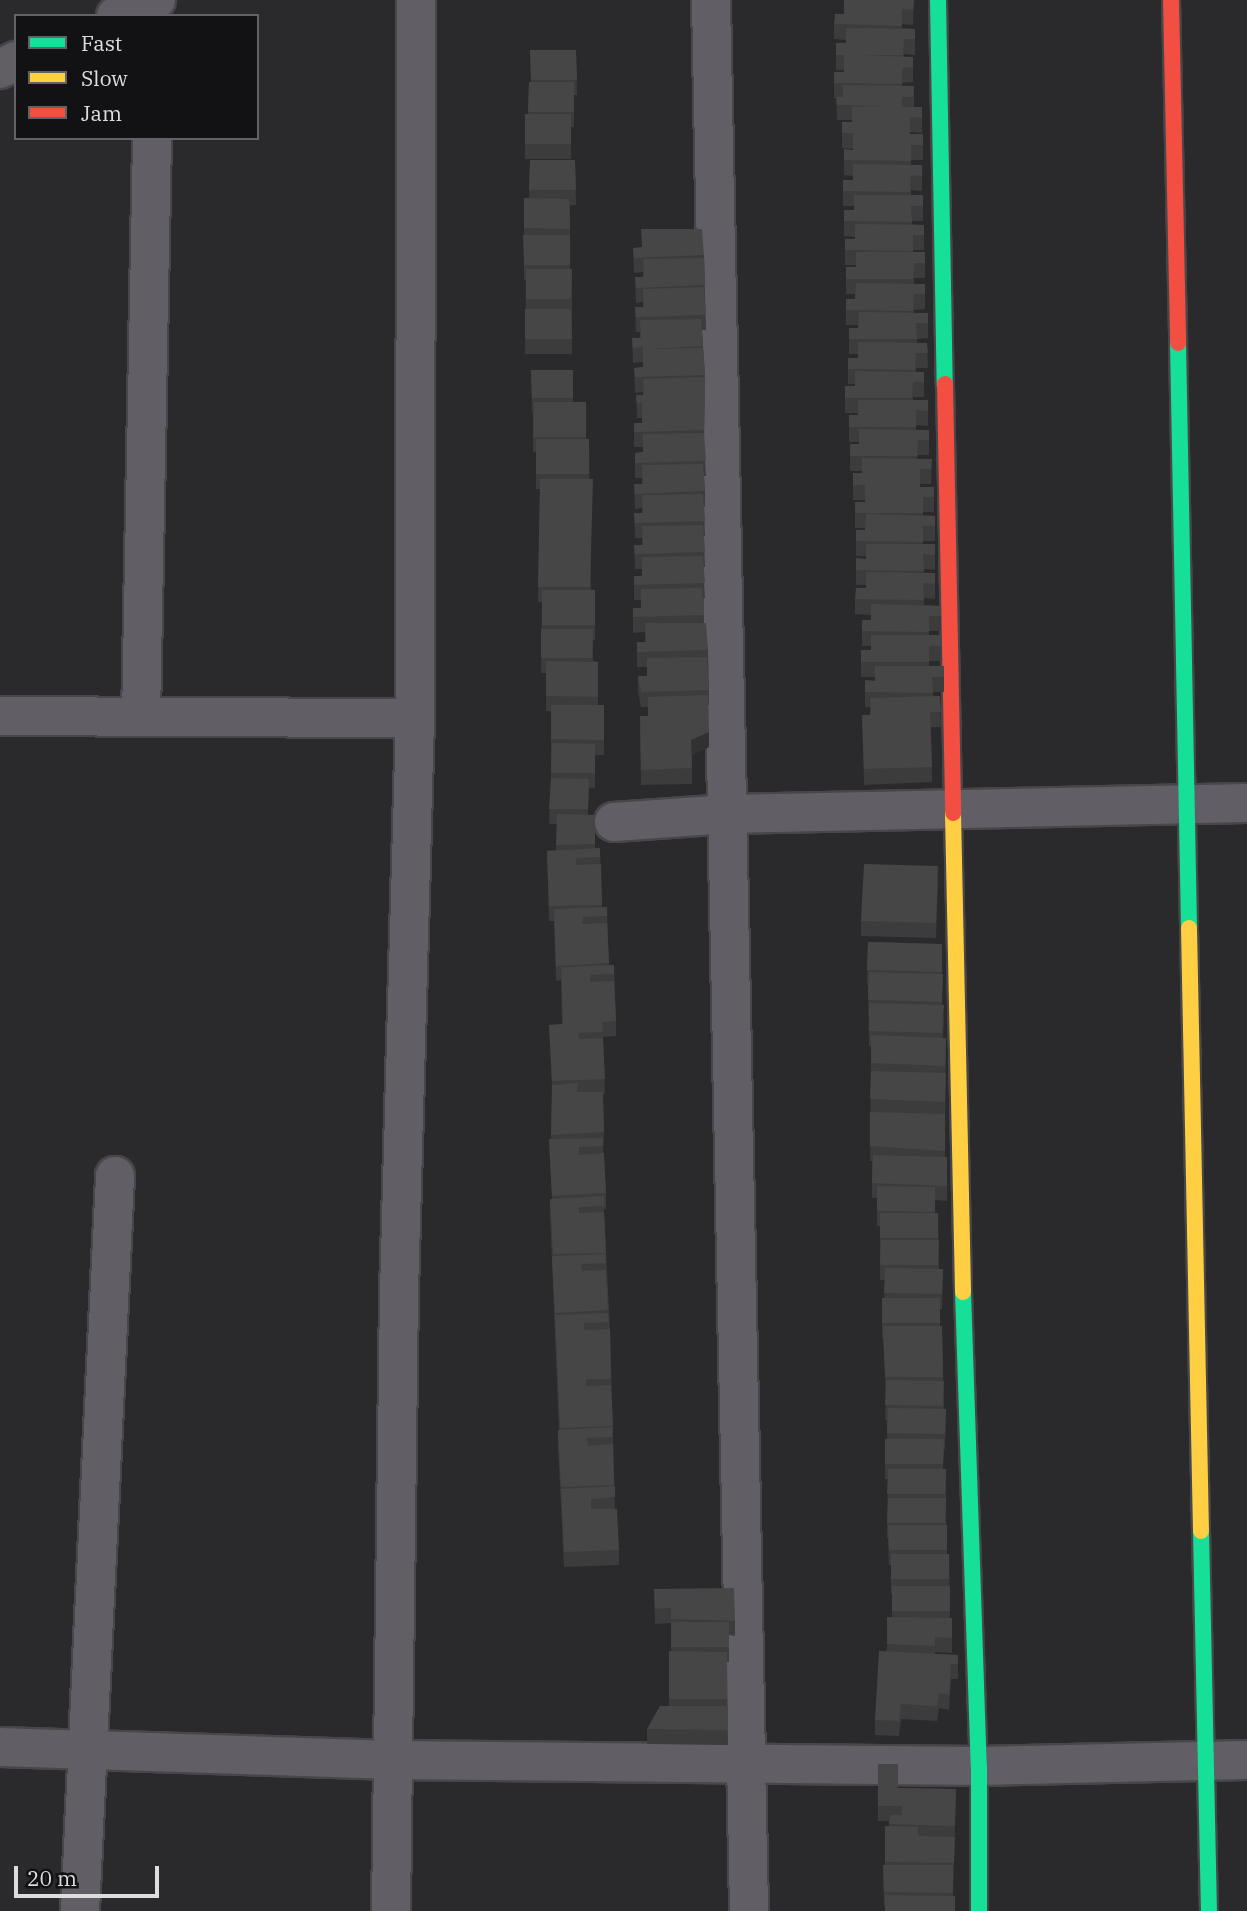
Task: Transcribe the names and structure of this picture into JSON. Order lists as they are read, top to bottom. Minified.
{"legend":["Fast","Slow","Jam"],"scale_bar":"20 m"}
